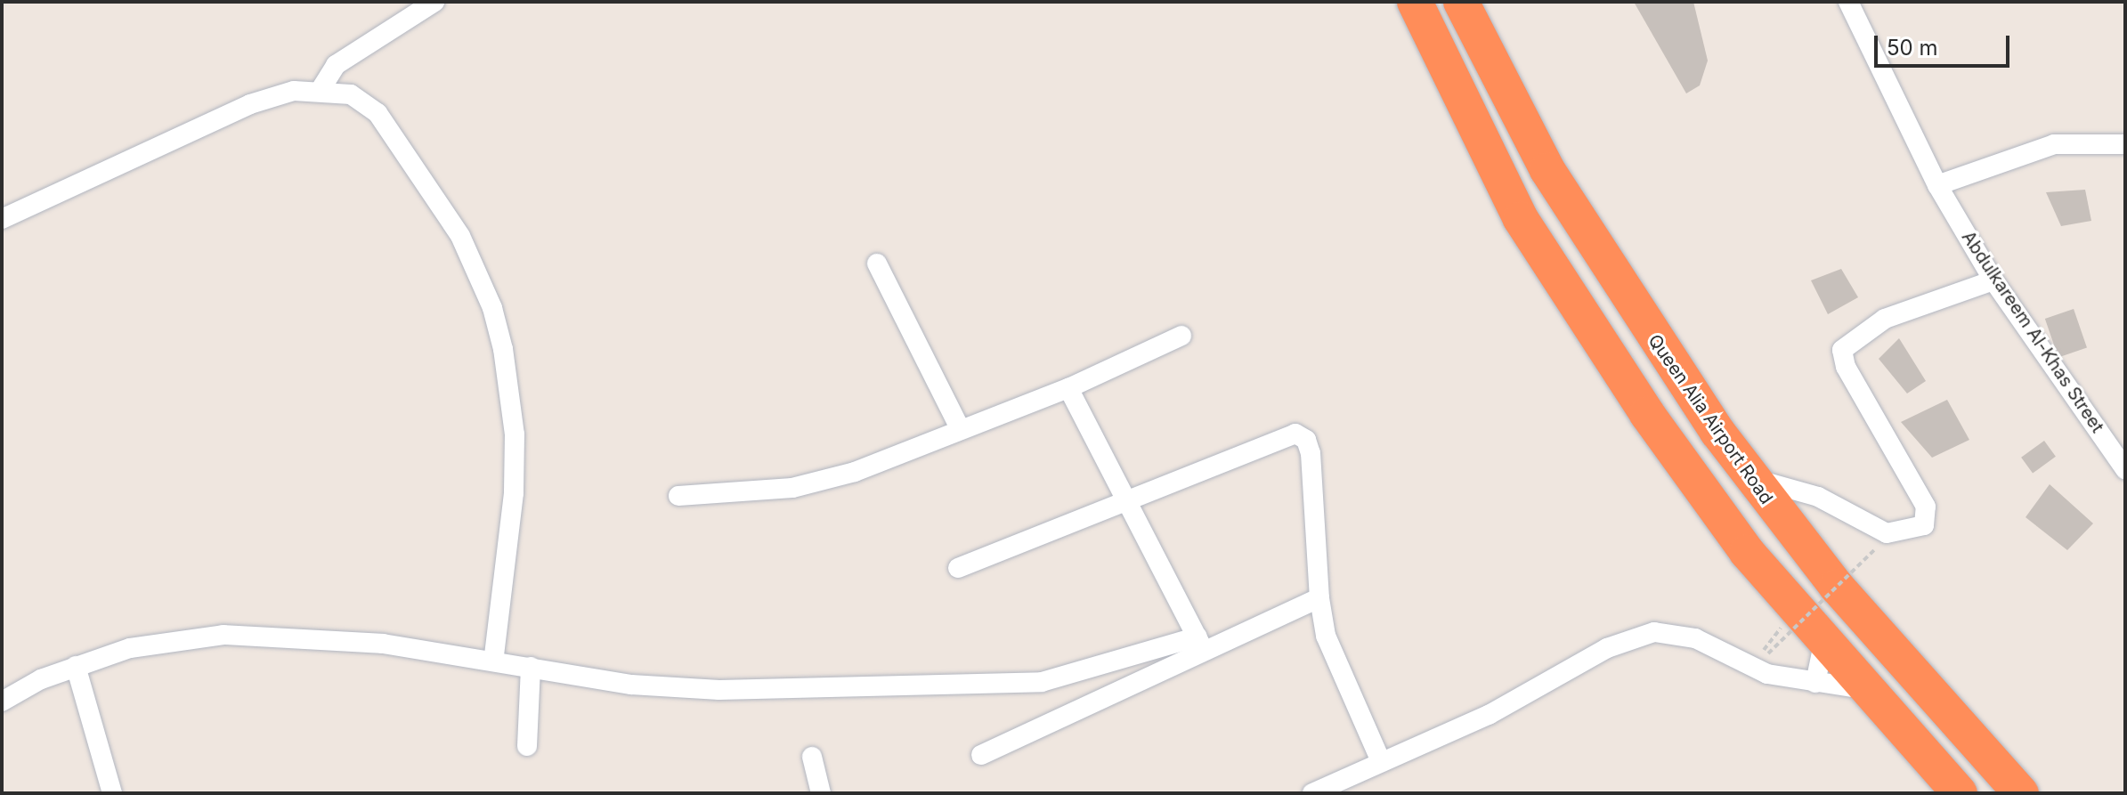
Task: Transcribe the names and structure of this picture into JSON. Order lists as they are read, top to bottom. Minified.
{"streets":{"highway":["Queen Alia Airport Road"],"street":["Abdulkareem Al-Khas Street"]},"scale_bar":"50 m"}
